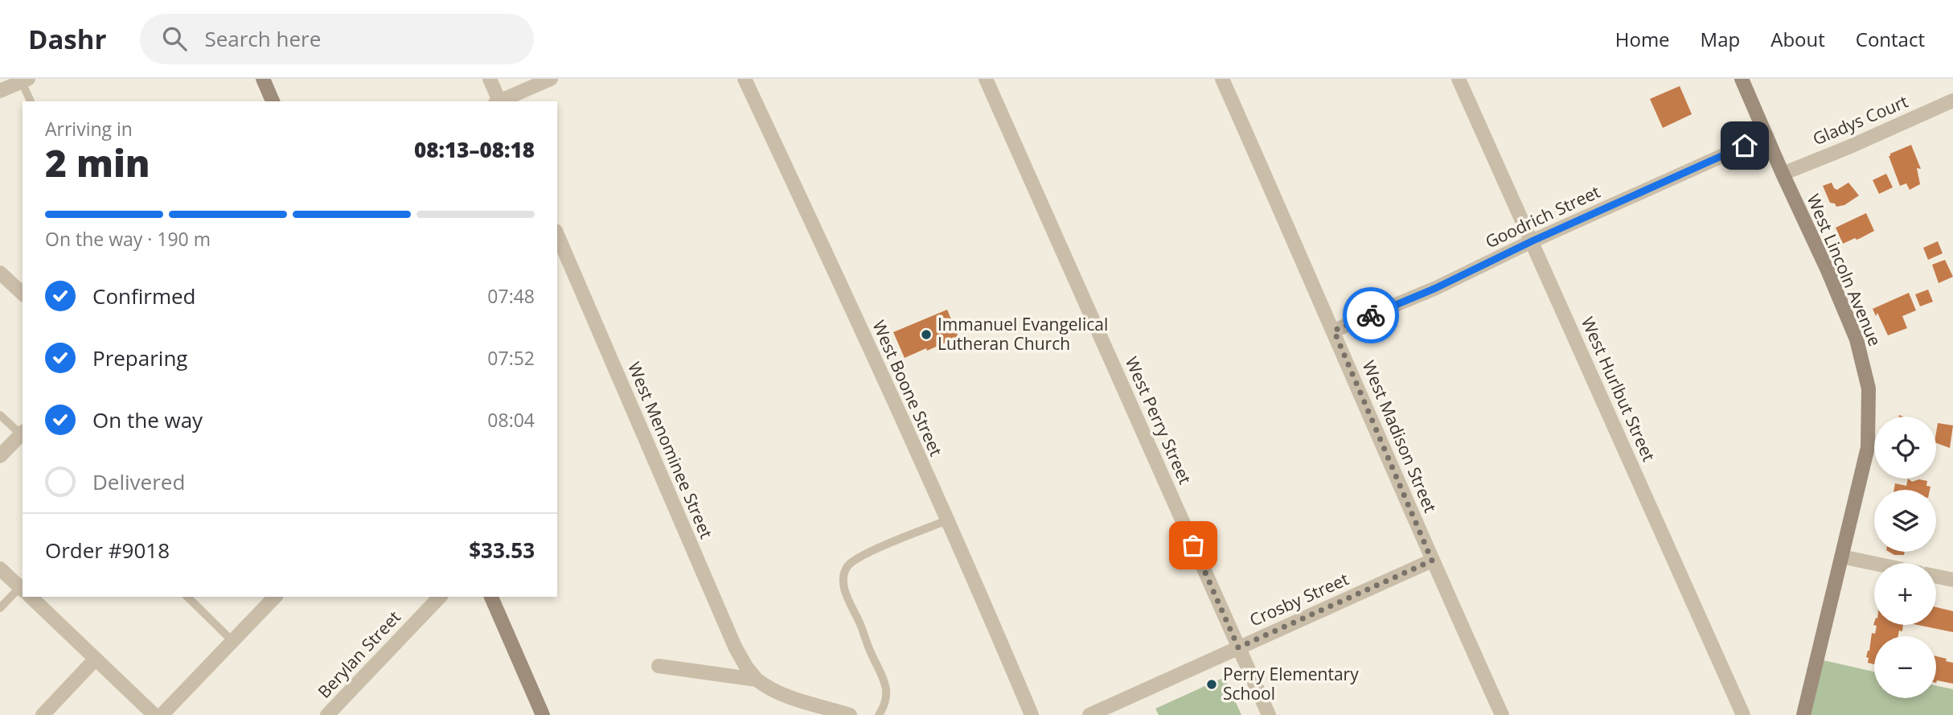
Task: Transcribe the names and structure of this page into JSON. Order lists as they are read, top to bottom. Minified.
{"streets":{"street":["Gladys Court","Goodrich Street","West Lincoln Avenue","West Boone Street","West Hurlbut Street","West Perry Street","West Madison Street","West Menominee Street","Crosby Street","Berylan Street"]},"crossings":[["Gladys Court","West Lincoln Avenue"],["Goodrich Street","West Lincoln Avenue"],["Goodrich Street","West Hurlbut Street"],["Goodrich Street","West Madison Street"],["West Perry Street","Crosby Street"],["West Madison Street","Crosby Street"]],"places":["Immanuel Evangelical Lutheran Church","Perry Elementary School"],"page":{"header":"Dashr","search":"Search here","nav":["Home","Map","About","Contact"],"heading":["2 min","Arriving in","08:13–08:18"],"panel":["Order #9018","$33.53"],"bar":"On the way · 190 m","list":[["Confirmed","07:48"],["Preparing","07:52"],["On the way","08:04"],"Delivered"],"map_buttons":["+","−"]}}
